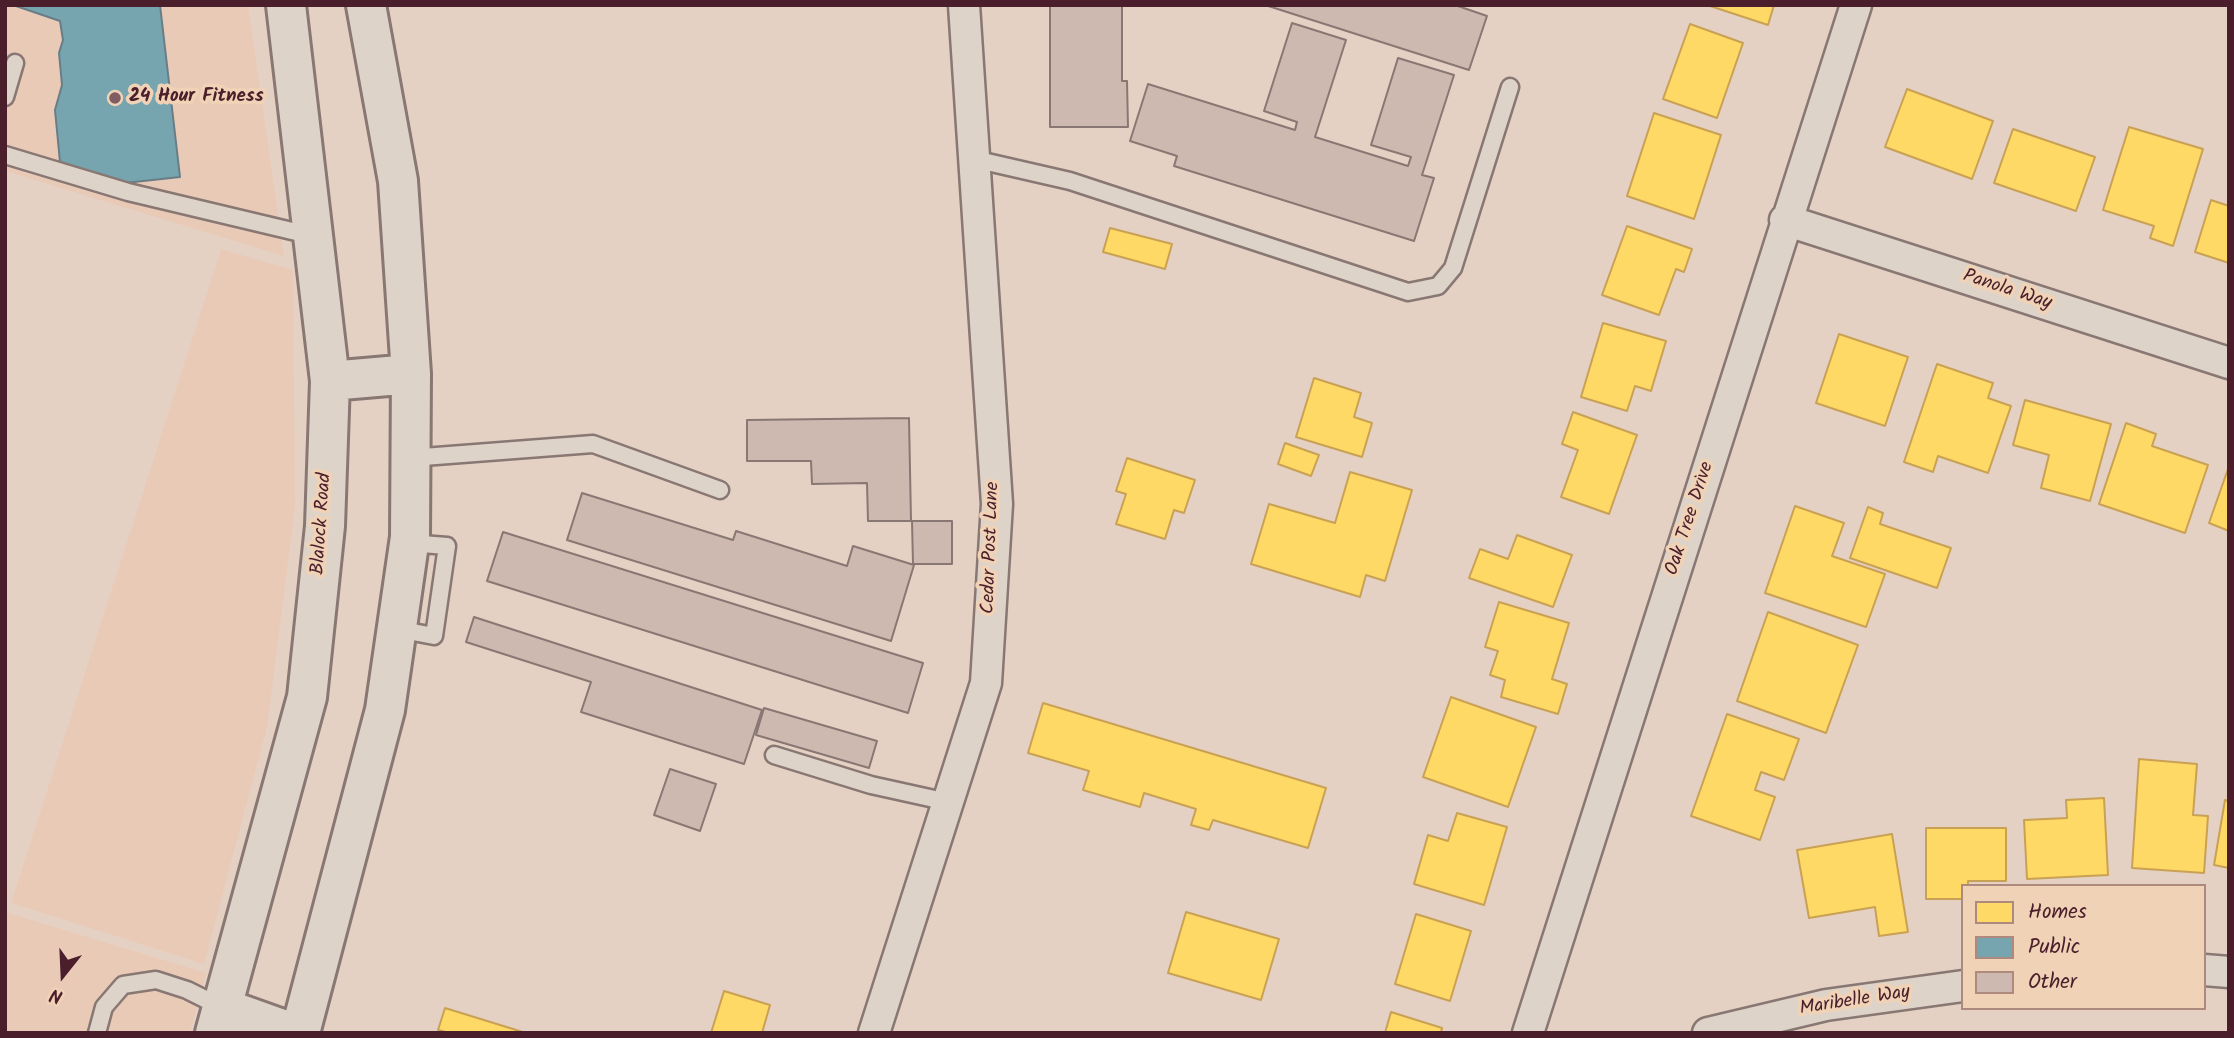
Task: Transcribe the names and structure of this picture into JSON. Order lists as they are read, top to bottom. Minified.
{"streets":{"main road":["Blalock Road"],"street":["Panola Way","Oak Tree Drive","Cedar Post Lane","Maribelle Way"]},"crossings":[["Panola Way","Oak Tree Drive"]],"places":["24 Hour Fitness"],"legend":["Homes","Public","Other"],"north":"bottom"}
